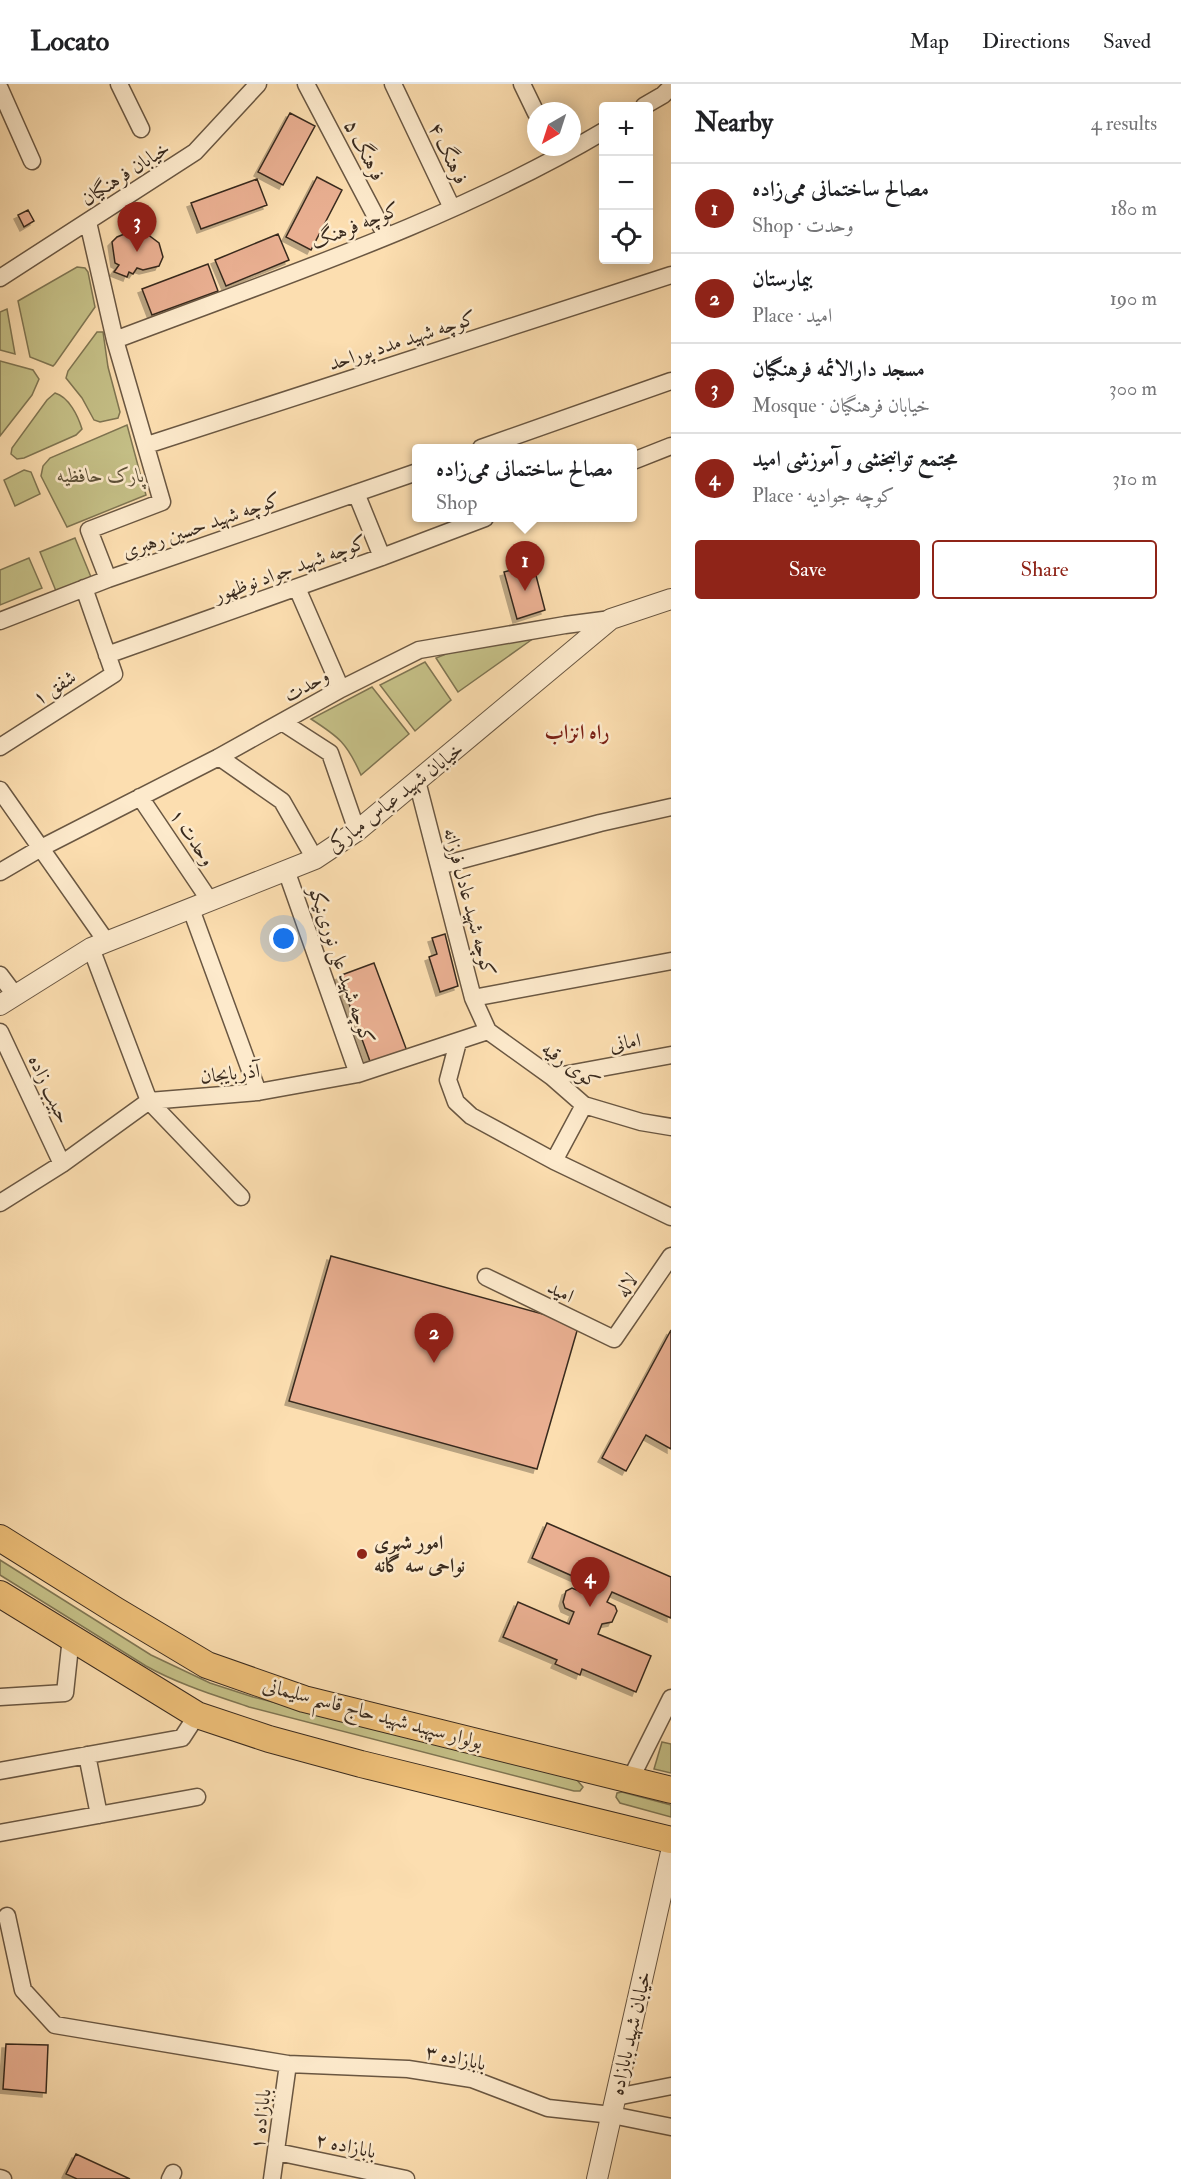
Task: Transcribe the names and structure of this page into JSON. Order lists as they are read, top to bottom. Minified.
{"streets":{"main road":["بولوار سپهبد شهید حاج قاسم سلیمانی"],"street":["فرهنگ ۵","فرهنگ ۴","خیابان فرهنگیان","کوچه فرهنگ","کوچه شهید مدد پوراحد","کوچه شهید حسین رهبری","کوچه شهید جواد نوظهور","وحدت","شفق ۱","خیابان شهید عباس مبارکی","وحدت ۱","کوچه شهید عادل فرزانه","کوچه شهید علی نوری‌نیکو","امانی","کوی رقیه","آذربایجان","حبیب زاده","لاله","امید","خیابان شهید بابازاده","بابازاده ۳","بابازاده ۱","بابازاده ۲"]},"crossings":[["فرهنگ ۵","کوچه فرهنگ"],["فرهنگ ۴","کوچه فرهنگ"],["کوچه شهید جواد نوظهور","شفق ۱"],["وحدت","خیابان شهید عباس مبارکی"],["وحدت","وحدت ۱"],["خیابان شهید عباس مبارکی","وحدت ۱"],["خیابان شهید عباس مبارکی","کوچه شهید عادل فرزانه"],["خیابان شهید عباس مبارکی","کوچه شهید علی نوری‌نیکو"],["کوچه شهید عادل فرزانه","کوی رقیه"],["کوچه شهید عادل فرزانه","آذربایجان"],["کوچه شهید علی نوری‌نیکو","آذربایجان"],["امانی","کوی رقیه"],["کوی رقیه","آذربایجان"],["لاله","امید"],["خیابان شهید بابازاده","بابازاده ۳"],["بابازاده ۳","بابازاده ۱"],["بابازاده ۱","بابازاده ۲"]],"districts":["راه انزاب"],"parks":["پارک حافظیه"],"places":["امور شهری نواحی سه گانه"],"north":"bottom left","page":{"header":"Locato","nav":["Map","Directions","Saved"],"heading":["Nearby","4 results"],"map_buttons":["+","−"],"list":[{"mark":"1","name":"مصالح ساختمانی ممی‌زاده","note":"Shop · وحدت","value":"180 m"},{"mark":"2","name":"بیمارستان","note":"Place · امید","value":"190 m"},{"mark":"3","name":"مسجد دارالائمه فرهنگیان","note":"Mosque · خیابان فرهنگیان","value":"300 m"},{"mark":"4","name":"مجتمع توانبخشی و آموزشی امید","note":"Place · کوچه جوادیه","value":"310 m"}],"pins":["3","1","2","4"],"popup":["مصالح ساختمانی ممی‌زاده","Shop"],"buttons":["Save","Share"]}}
